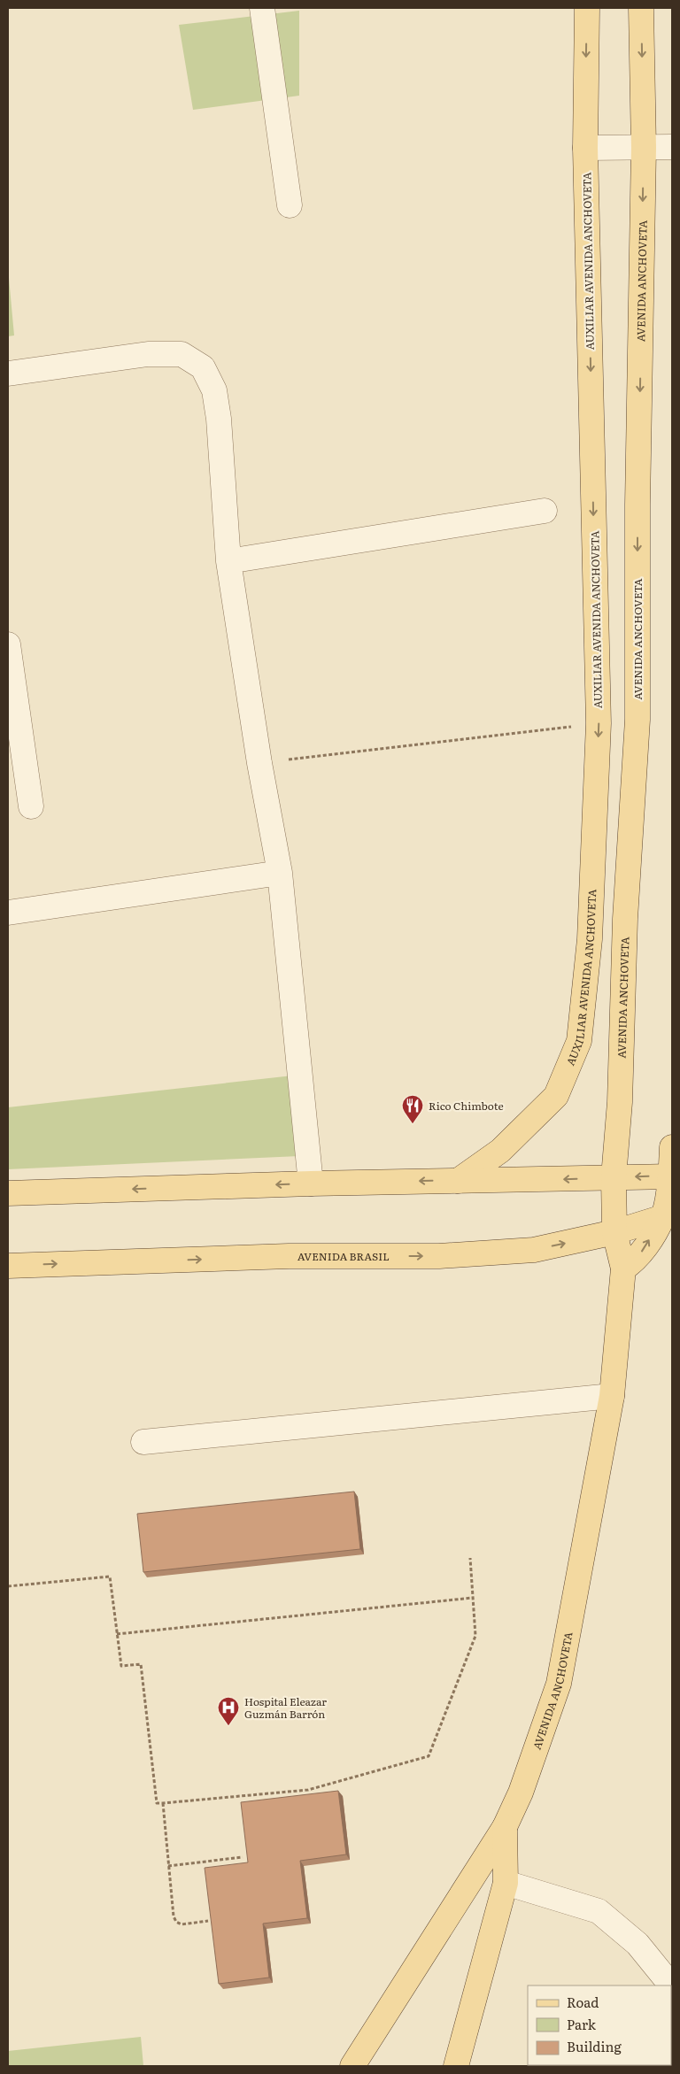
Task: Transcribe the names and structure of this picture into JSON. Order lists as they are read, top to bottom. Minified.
{"streets":{"main road":["AUXILIAR AVENIDA ANCHOVETA","AVENIDA ANCHOVETA","AVENIDA BRASIL"]},"crossings":[["AVENIDA ANCHOVETA","AVENIDA BRASIL"]],"one_way":["AUXILIAR AVENIDA ANCHOVETA","AVENIDA ANCHOVETA"],"places":{"restaurant":["Rico Chimbote"],"hospital":["Hospital Eleazar Guzmán Barrón"]},"legend":["Road","Park","Building"]}
